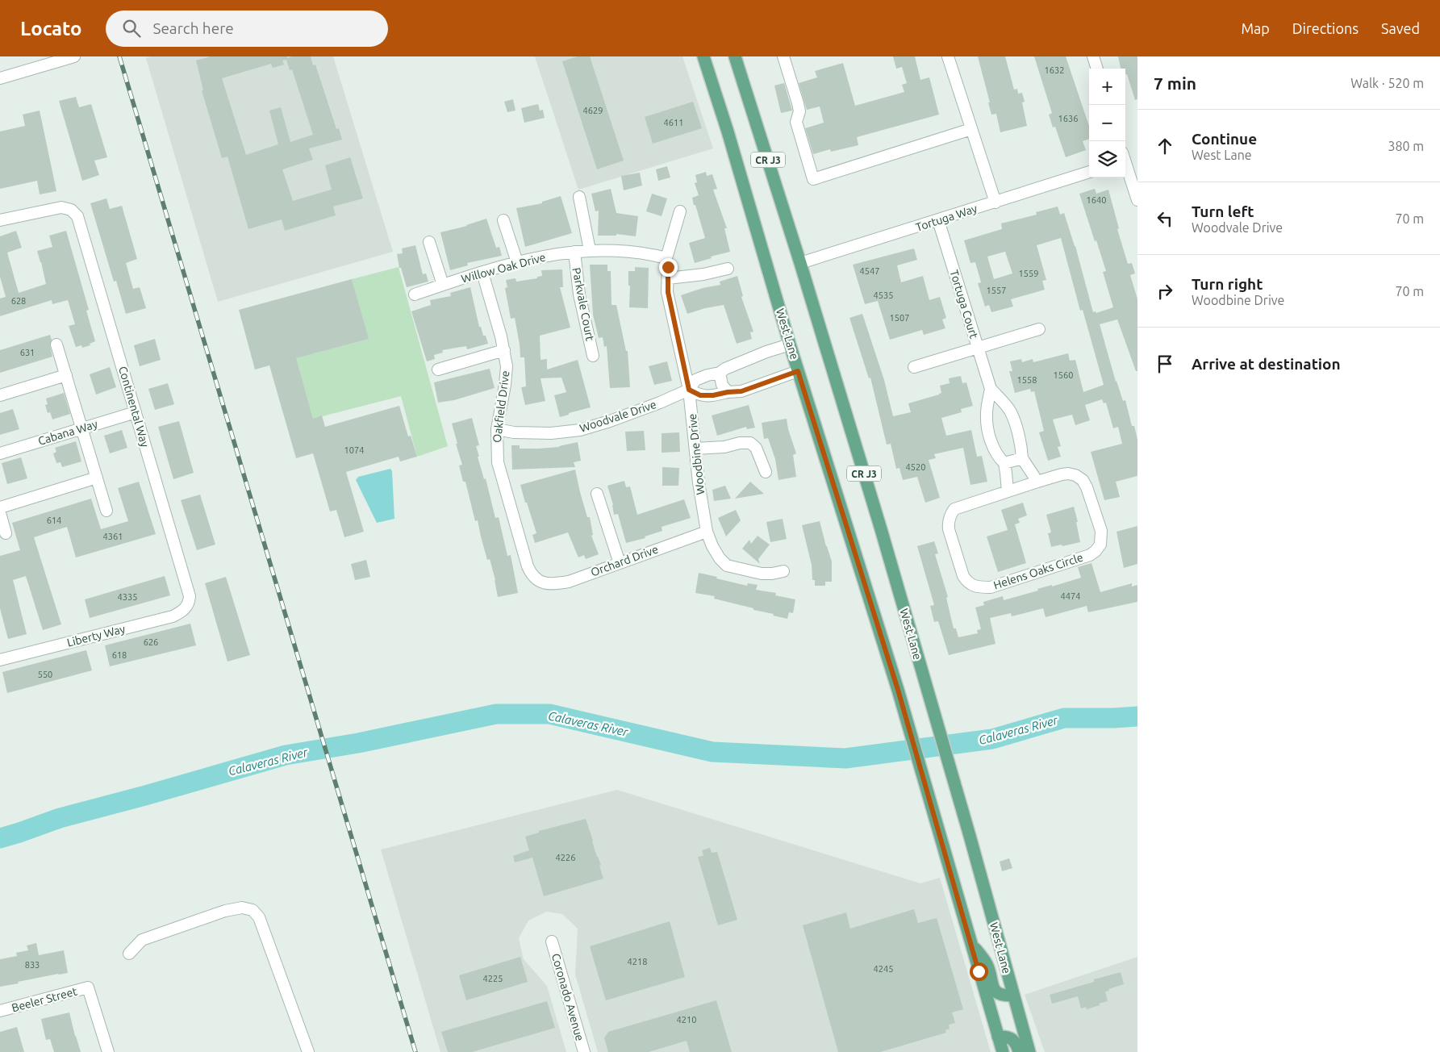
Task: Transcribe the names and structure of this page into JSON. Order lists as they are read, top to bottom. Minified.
{"streets":{"main road":["CR J3","West Lane"],"street":["Tortuga Way","Willow Oak Drive","Parkvale Court","Tortuga Court","Continental Way","Oakfield Drive","Woodvale Drive","Cabana Way","Woodbine Drive","Orchard Drive","Helens Oaks Circle","Liberty Way","Coronado Avenue","Beeler Street"]},"crossings":[["Tortuga Way","Tortuga Court"],["Tortuga Way","West Lane"],["Willow Oak Drive","Parkvale Court"],["Willow Oak Drive","Oakfield Drive"],["Willow Oak Drive","Woodbine Drive"],["West Lane","Woodvale Drive"],["Continental Way","Cabana Way"],["Continental Way","Liberty Way"],["Oakfield Drive","Woodvale Drive"],["Oakfield Drive","Orchard Drive"],["Woodvale Drive","Woodbine Drive"],["Woodbine Drive","Orchard Drive"]],"water":["Calaveras River"],"house_numbers":["1632","4629","1636","4611","1640","4547","1559","1557","4535","628","1507","631","1560","1558","1074","4520","614","4361","4474","4335","626","618","550","4226","4218","833","4245","4225","4210"],"page":{"header":"Locato","search":"Search here","nav":["Map","Directions","Saved"],"heading":["7 min","Walk · 520 m"],"map_buttons":["+","−"],"list":[["Continue","West Lane","380 m"],["Turn left","Woodvale Drive","70 m"],["Turn right","Woodbine Drive","70 m"],"Arrive at destination"]}}
